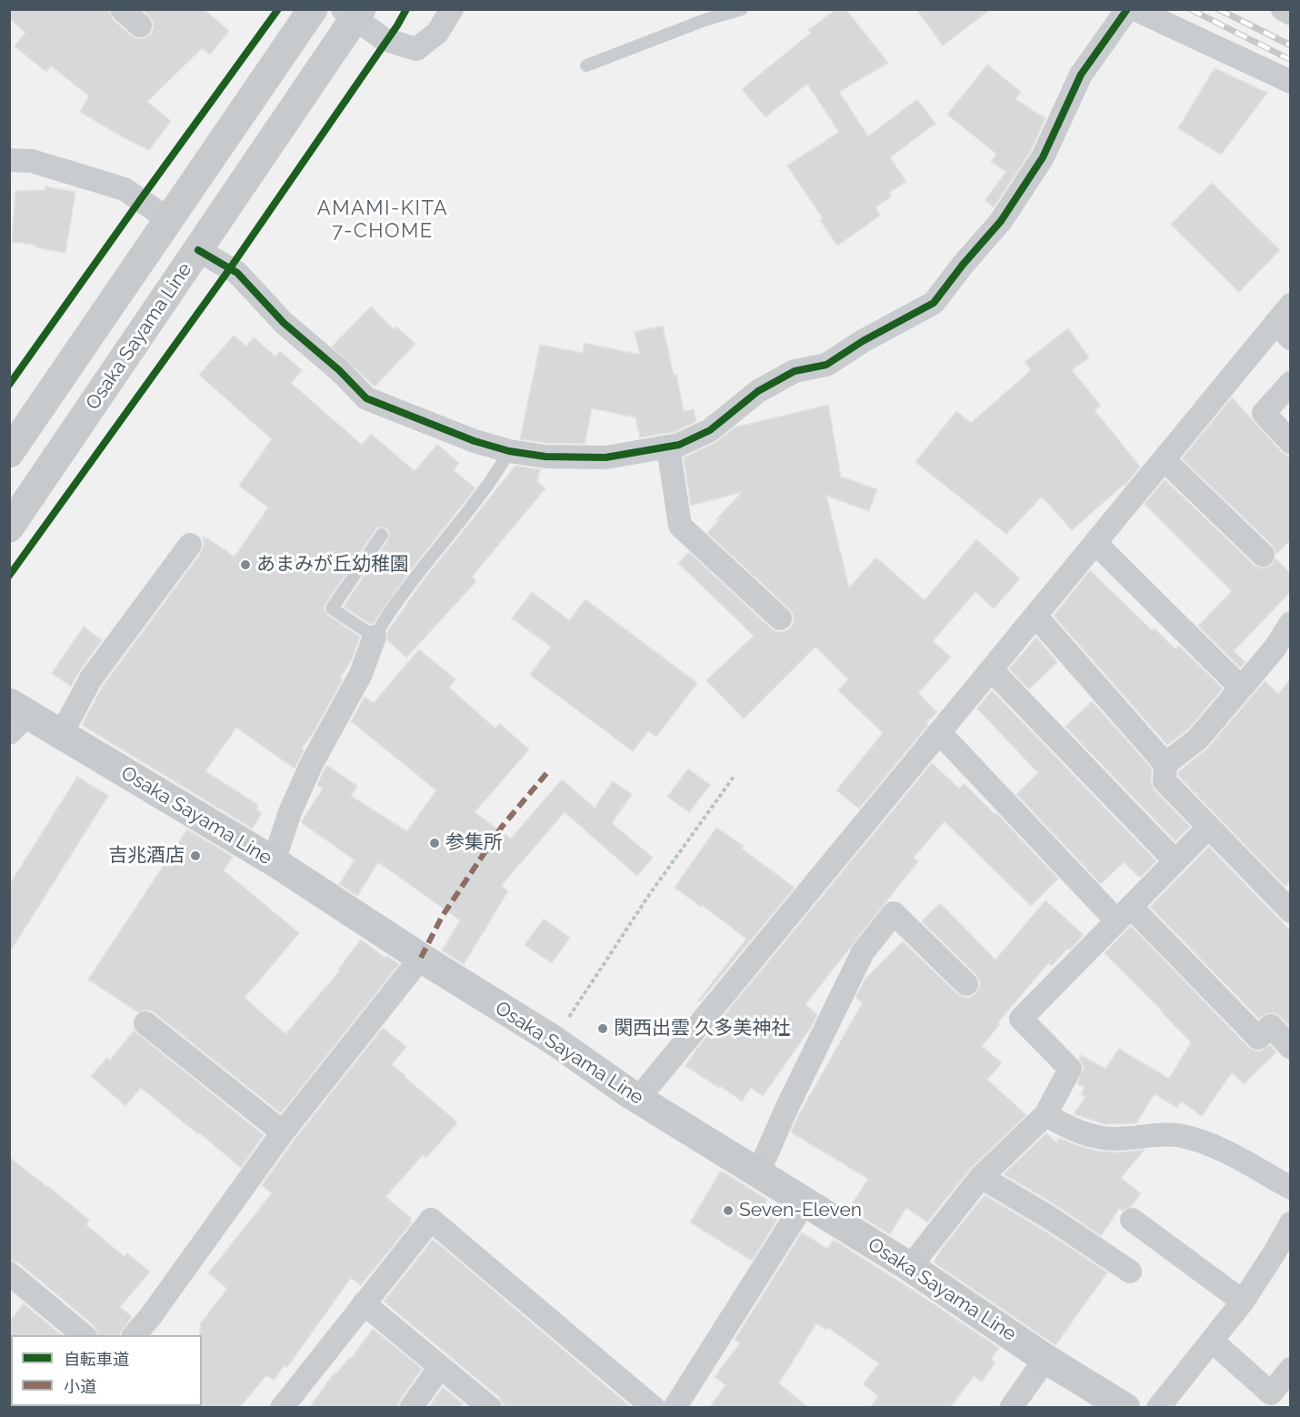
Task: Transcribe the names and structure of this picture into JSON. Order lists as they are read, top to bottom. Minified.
{"streets":{"main road":["Osaka Sayama Line"]},"districts":["AMAMI-KITA 7-CHOME"],"places":["あまみが丘幼稚園","参集所","吉兆酒店","関西出雲 久多美神社","Seven-Eleven"],"legend":["自転車道","小道"]}
